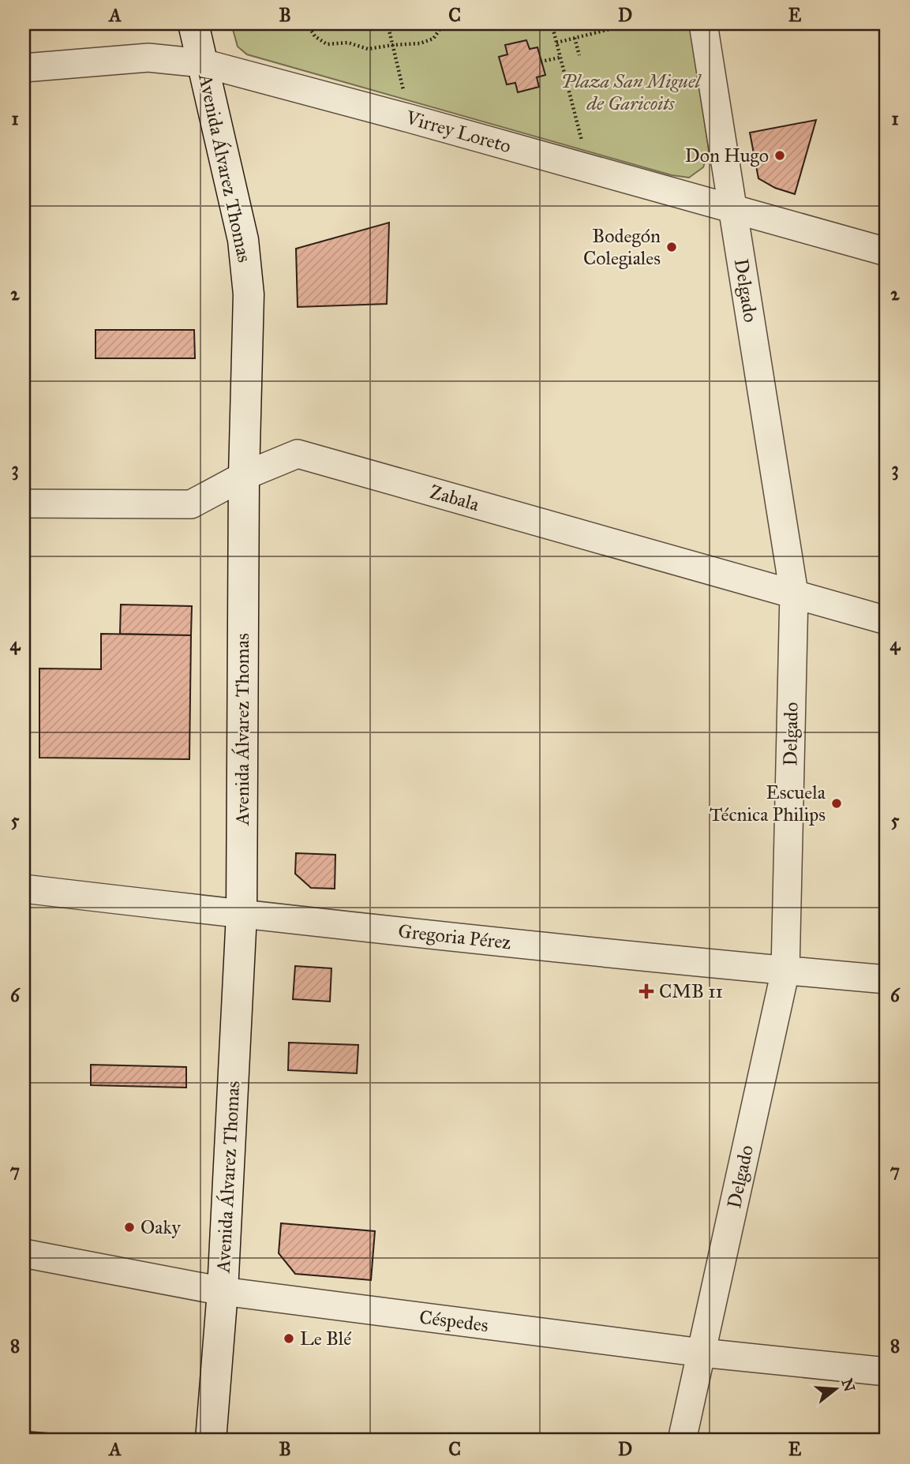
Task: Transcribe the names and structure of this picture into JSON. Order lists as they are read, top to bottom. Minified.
{"streets":{"main road":["Avenida Álvarez Thomas"],"street":["Virrey Loreto","Delgado","Zabala","Gregoria Pérez","Céspedes"]},"crossings":[["Virrey Loreto","Avenida Álvarez Thomas"],["Virrey Loreto","Delgado"],["Avenida Álvarez Thomas","Zabala"],["Avenida Álvarez Thomas","Gregoria Pérez"],["Avenida Álvarez Thomas","Céspedes"],["Delgado","Zabala"],["Delgado","Gregoria Pérez"],["Delgado","Céspedes"]],"parks":["Plaza San Miguel de Garicoits"],"places":{"other":["Don Hugo","Bodegón Colegiales","Escuela Técnica Philips","Oaky","Le Blé"],"health":["CMB 11"]},"north":"right","grid":{"columns":["A","B","C","D","E"],"rows":["1","2","3","4","5","6","7","8"]}}
